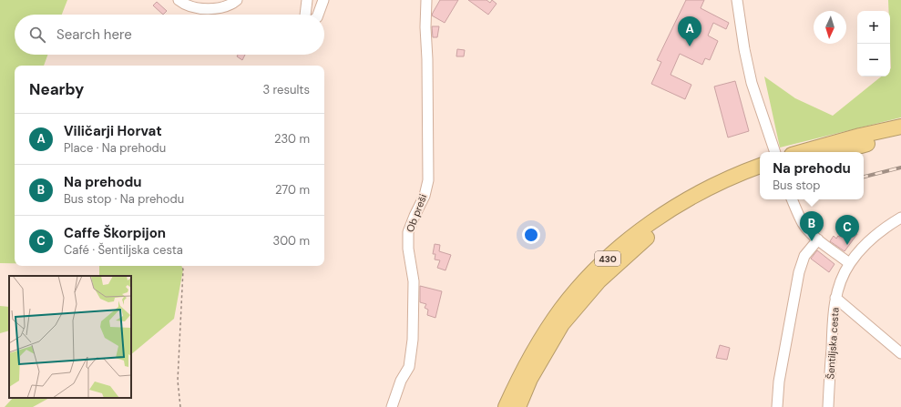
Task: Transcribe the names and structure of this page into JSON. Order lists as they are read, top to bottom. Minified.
{"streets":{"highway":["430"],"street":["Ob preši","Šentiljska cesta"]},"north":"bottom","page":{"map_buttons":["+","−"],"search":"Search here","pins":["A","B","C"],"heading":["Nearby","3 results"],"list":[{"mark":"A","name":"Viličarji Horvat","note":"Place · Na prehodu","value":"230 m"},{"mark":"B","name":"Na prehodu","note":"Bus stop · Na prehodu","value":"270 m"},{"mark":"C","name":"Caffe Škorpijon","note":"Café · Šentiljska cesta","value":"300 m"}],"popup":["Na prehodu","Bus stop"]}}
